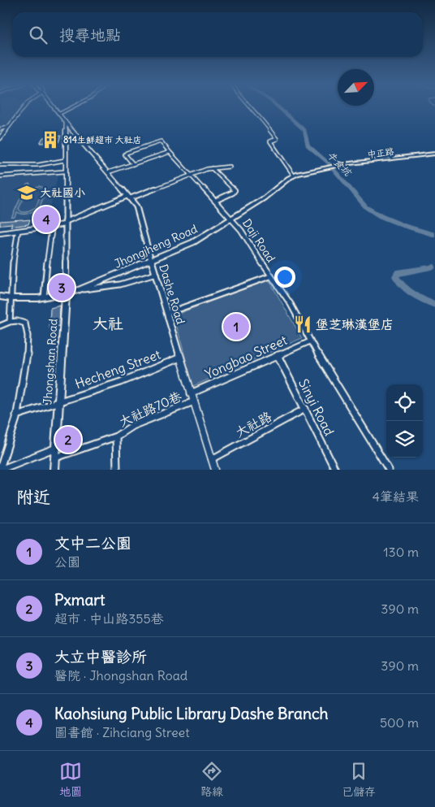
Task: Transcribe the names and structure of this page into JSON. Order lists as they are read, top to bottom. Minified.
{"streets":{"main road":["中正路","Jhongjheng Road","Jhongshan Road"],"street":["Daji Road","Dashe Road","Yongbao Street","Hecheng Street","Sinyi Road","大社路70巷","大社路"]},"crossings":[["中正路","Jhongjheng Road"],["Daji Road","Jhongjheng Road"],["Daji Road","Yongbao Street"],["Jhongjheng Road","Dashe Road"],["Jhongjheng Road","Jhongshan Road"],["Dashe Road","Yongbao Street"],["Dashe Road","Jhongshan Road"],["Dashe Road","Hecheng Street"],["Dashe Road","大社路70巷"],["Dashe Road","大社路"],["Yongbao Street","Sinyi Road"],["Jhongshan Road","Hecheng Street"],["Jhongshan Road","大社路70巷"],["Sinyi Road","大社路"]],"districts":["大社"],"water":["牛食坑"],"places":{"building":["814生鮮超市 大社店"],"school or university":["大社國小"],"restaurant":["堡芝琳漢堡店"]},"north":"top right","page":{"search":"搜尋地點","pins":["4","3","1","2"],"heading":["附近","4筆結果"],"list":[{"mark":"1","name":"文中二公園","note":"公園","value":"130 m"},{"mark":"2","name":"Pxmart","note":"超市 · 中山路355巷","value":"390 m"},{"mark":"3","name":"大立中醫診所","note":"醫院 · Jhongshan Road","value":"390 m"},{"mark":"4","name":"Kaohsiung Public Library Dashe Branch","note":"圖書館 · Zihciang Street","value":"500 m"}],"nav":["地圖","路線","已儲存"]}}
